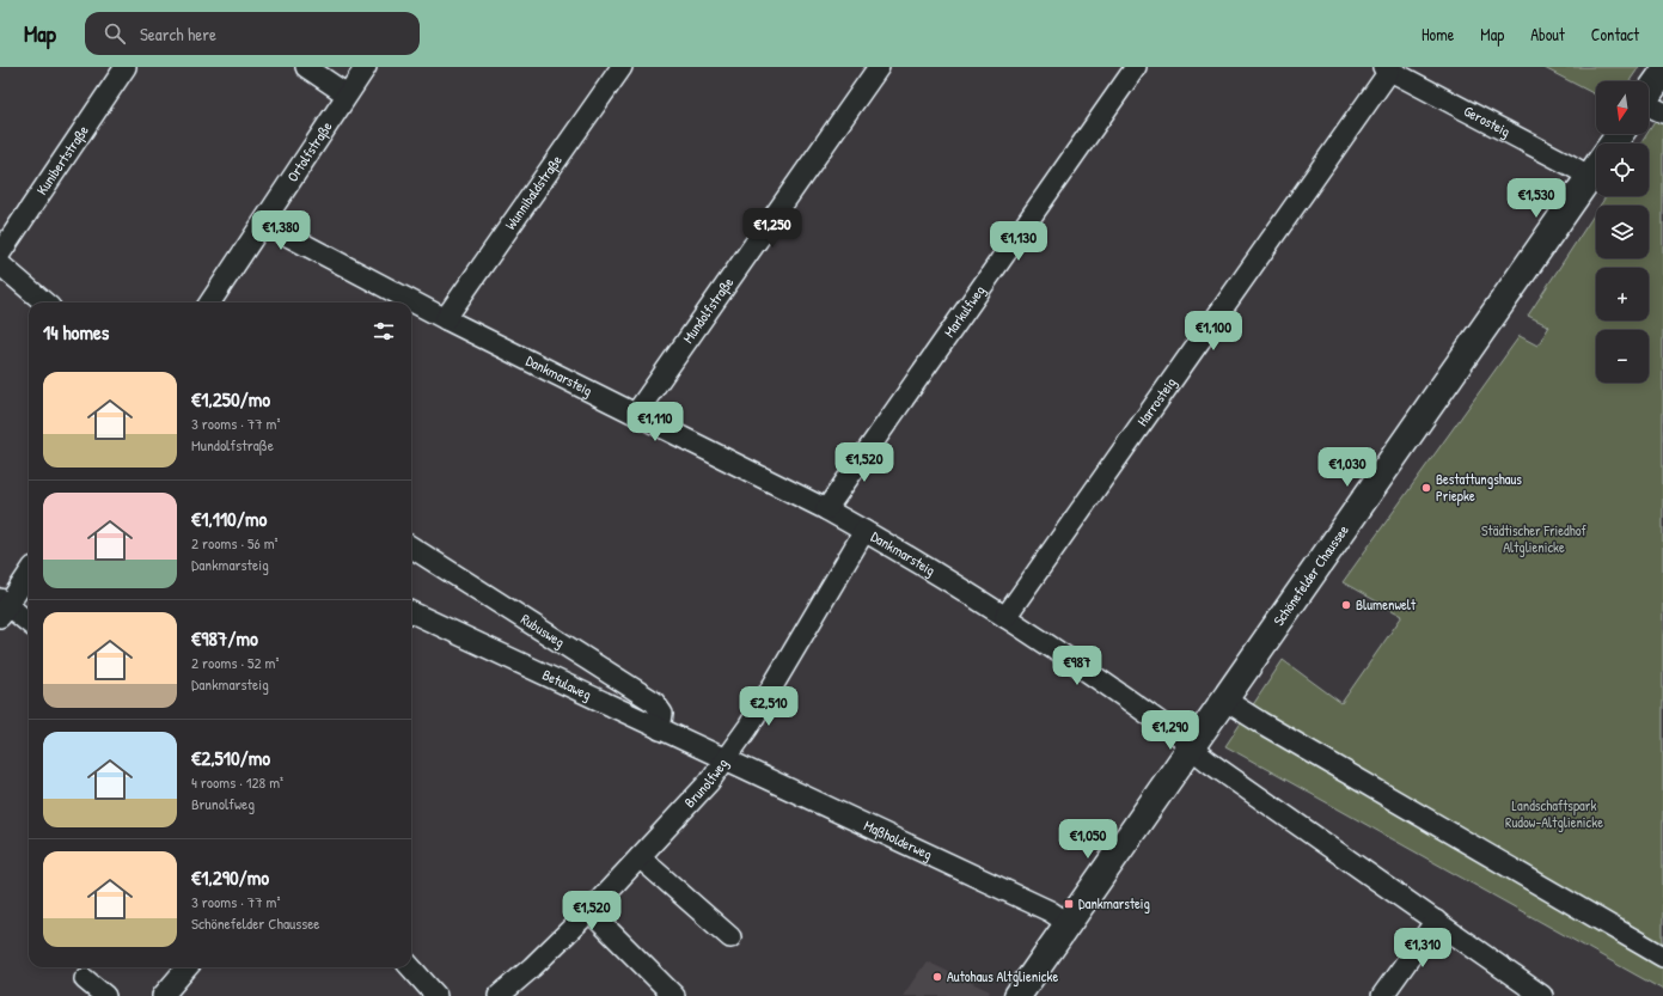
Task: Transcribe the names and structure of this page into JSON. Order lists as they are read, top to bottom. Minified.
{"streets":{"main road":["Schönefelder Chaussee"],"street":["Gerosteig","Ortolfstraße","Kunibertstraße","Wunnibaldstraße","Mundolfstraße","Markulfweg","Dankmarsteig","Harrosteig","Rubusweg","Betulaweg","Brunolfweg","Maßholderweg"]},"crossings":[["Gerosteig","Harrosteig"],["Ortolfstraße","Dankmarsteig"],["Wunnibaldstraße","Dankmarsteig"],["Mundolfstraße","Dankmarsteig"],["Markulfweg","Dankmarsteig"],["Dankmarsteig","Harrosteig"],["Dankmarsteig","Schönefelder Chaussee"],["Dankmarsteig","Brunolfweg"],["Schönefelder Chaussee","Maßholderweg"],["Rubusweg","Betulaweg"],["Betulaweg","Brunolfweg"],["Betulaweg","Maßholderweg"],["Brunolfweg","Maßholderweg"]],"parks":["Städtischer Friedhof Altglienicke","Landschaftspark Rudow-Altglienicke"],"places":{"other":["Bestattungshaus Priepke","Blumenwelt","Autohaus Altglienicke"],"transit":["Dankmarsteig"]},"north":"bottom","page":{"header":"Map","search":"Search here","nav":["Home","Map","About","Contact"],"map_buttons":["+","−"],"price":["€1,530","€1,250","€1,380","€1,130","€1,100","€1,110","€1,520","€1,030","€987","€2,510","€1,290","€1,050","€1,520","€1,310"],"heading":"14 homes","list":[{"name":"€1,250/mo","note":"3 rooms · 77 m² · Mundolfstraße"},{"name":"€1,110/mo","note":"2 rooms · 56 m² · Dankmarsteig"},{"name":"€987/mo","note":"2 rooms · 52 m² · Dankmarsteig"},{"name":"€2,510/mo","note":"4 rooms · 128 m² · Brunolfweg"},{"name":"€1,290/mo","note":"3 rooms · 77 m² · Schönefelder Chaussee"}]}}
